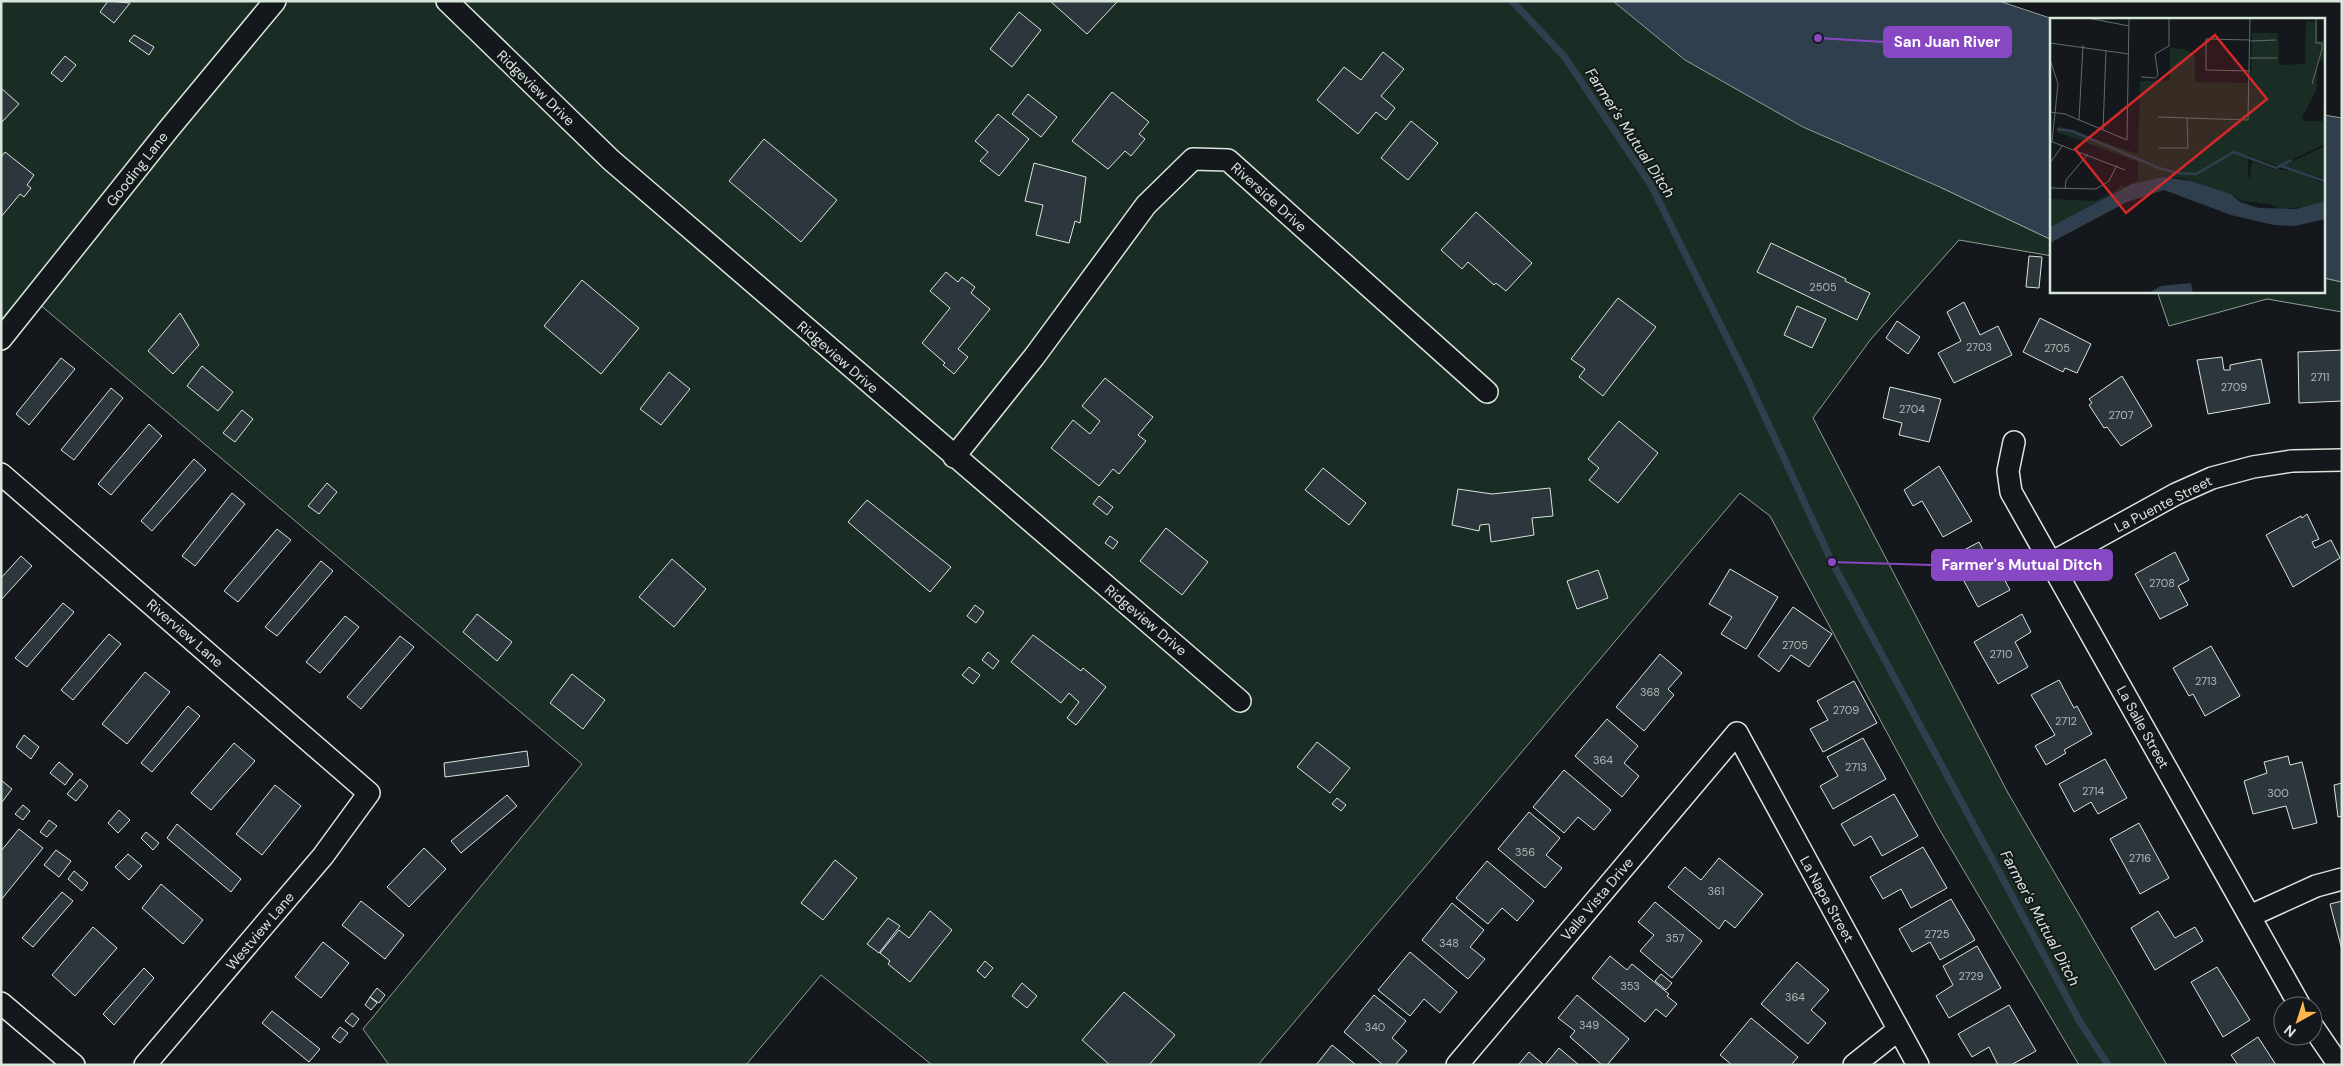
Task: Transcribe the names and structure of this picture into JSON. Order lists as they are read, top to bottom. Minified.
{"streets":{"street":["Ridgeview Drive","Gooding Lane","Riverside Drive","La Puente Street","Riverview Lane","La Salle Street","Valle Vista Drive","La Napa Street","Westview Lane"]},"crossings":[["Ridgeview Drive","Riverside Drive"],["La Puente Street","La Salle Street"],["Riverview Lane","Westview Lane"],["Valle Vista Drive","La Napa Street"]],"water":["Farmer's Mutual Ditch"],"places":["San Juan River","Farmer's Mutual Ditch"],"house_numbers":["2505","2703","2705","2711","2709","2704","2707","2708","2705","2710","2713","368","2709","2712","364","2713","2714","300","356","2716","361","2725","357","348","2729","353","364","349","340"],"north":"bottom left"}
